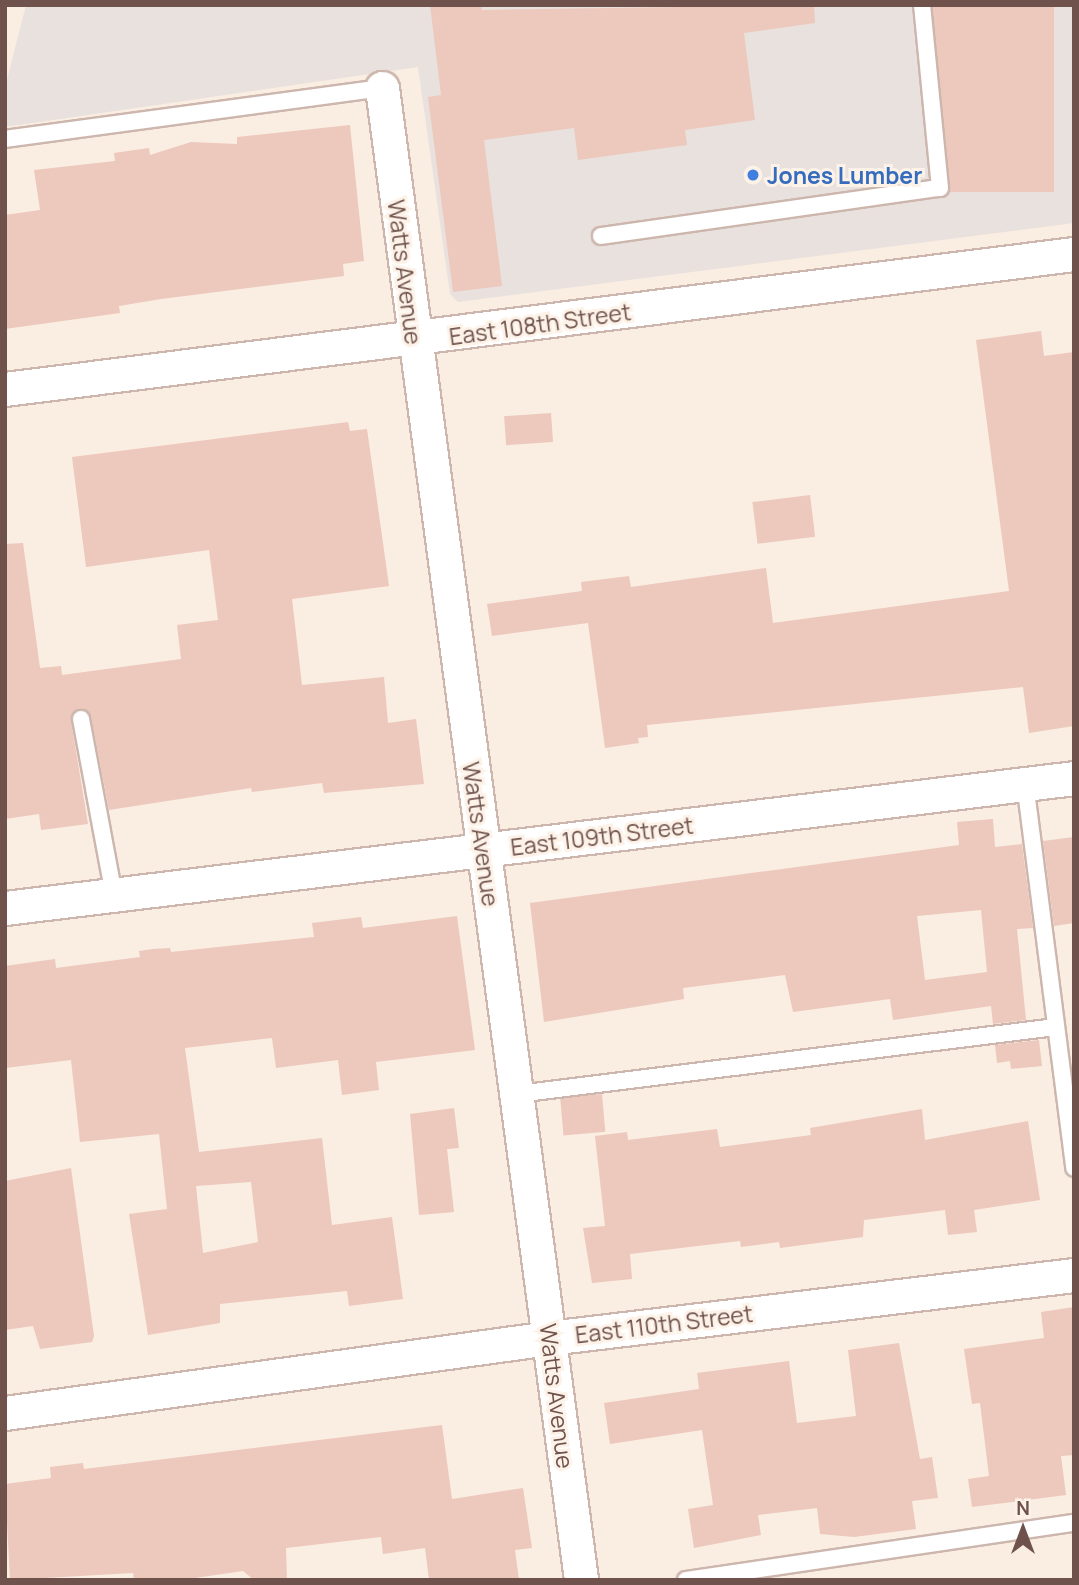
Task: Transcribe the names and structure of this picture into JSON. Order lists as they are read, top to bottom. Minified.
{"streets":{"street":["Watts Avenue","East 108th Street","East 109th Street","East 110th Street"]},"crossings":[["Watts Avenue","East 108th Street"],["Watts Avenue","East 109th Street"],["Watts Avenue","East 110th Street"]],"places":["Jones Lumber"],"north":"top"}
